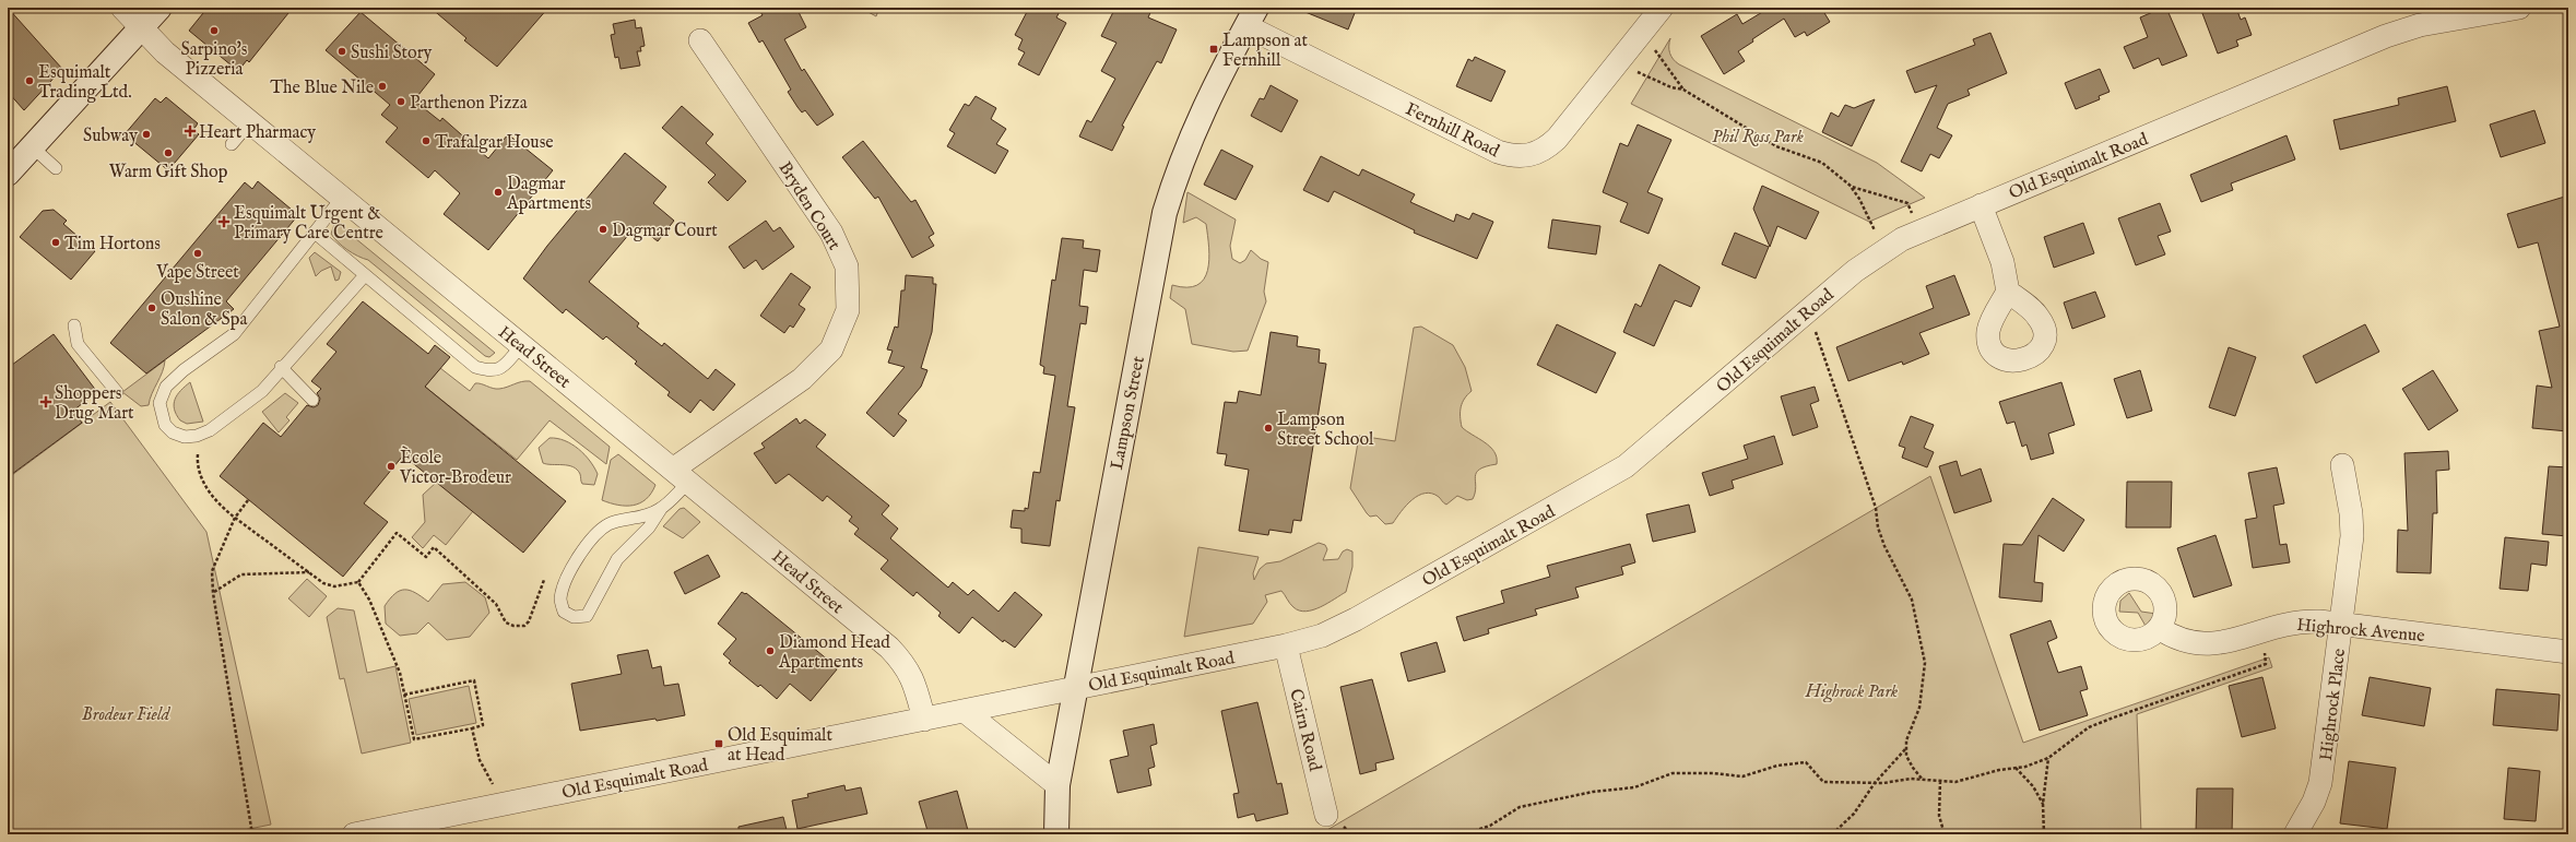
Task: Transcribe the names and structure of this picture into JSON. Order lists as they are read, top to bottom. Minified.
{"streets":{"main road":["Lampson Street"],"street":["Fernhill Road","Old Esquimalt Road","Bryden Court","Head Street","Highrock Avenue","Highrock Place","Cairn Road"]},"crossings":[["Fernhill Road","Lampson Street"],["Old Esquimalt Road","Head Street"],["Old Esquimalt Road","Lampson Street"],["Old Esquimalt Road","Cairn Road"],["Bryden Court","Head Street"],["Highrock Avenue","Highrock Place"]],"parks":["Phil Ross Park","Highrock Park","Brodeur Field"],"places":{"other":["Sarpino's Pizzeria","Sushi Story","Esquimalt Trading Ltd.","The Blue Nile","Parthenon Pizza","Subway","Trafalgar House","Warm Gift Shop","Dagmar Apartments","Dagmar Court","Tim Hortons","Vape Street","Oushine Salon & Spa","Lampson Street School","Ècole Victor–Brodeur","Diamond Head Apartments"],"transit":["Lampson at Fernhill","Old Esquimalt at Head"],"health":["Heart Pharmacy","Esquimalt Urgent & Primary Care Centre","Shoppers Drug Mart"]}}
